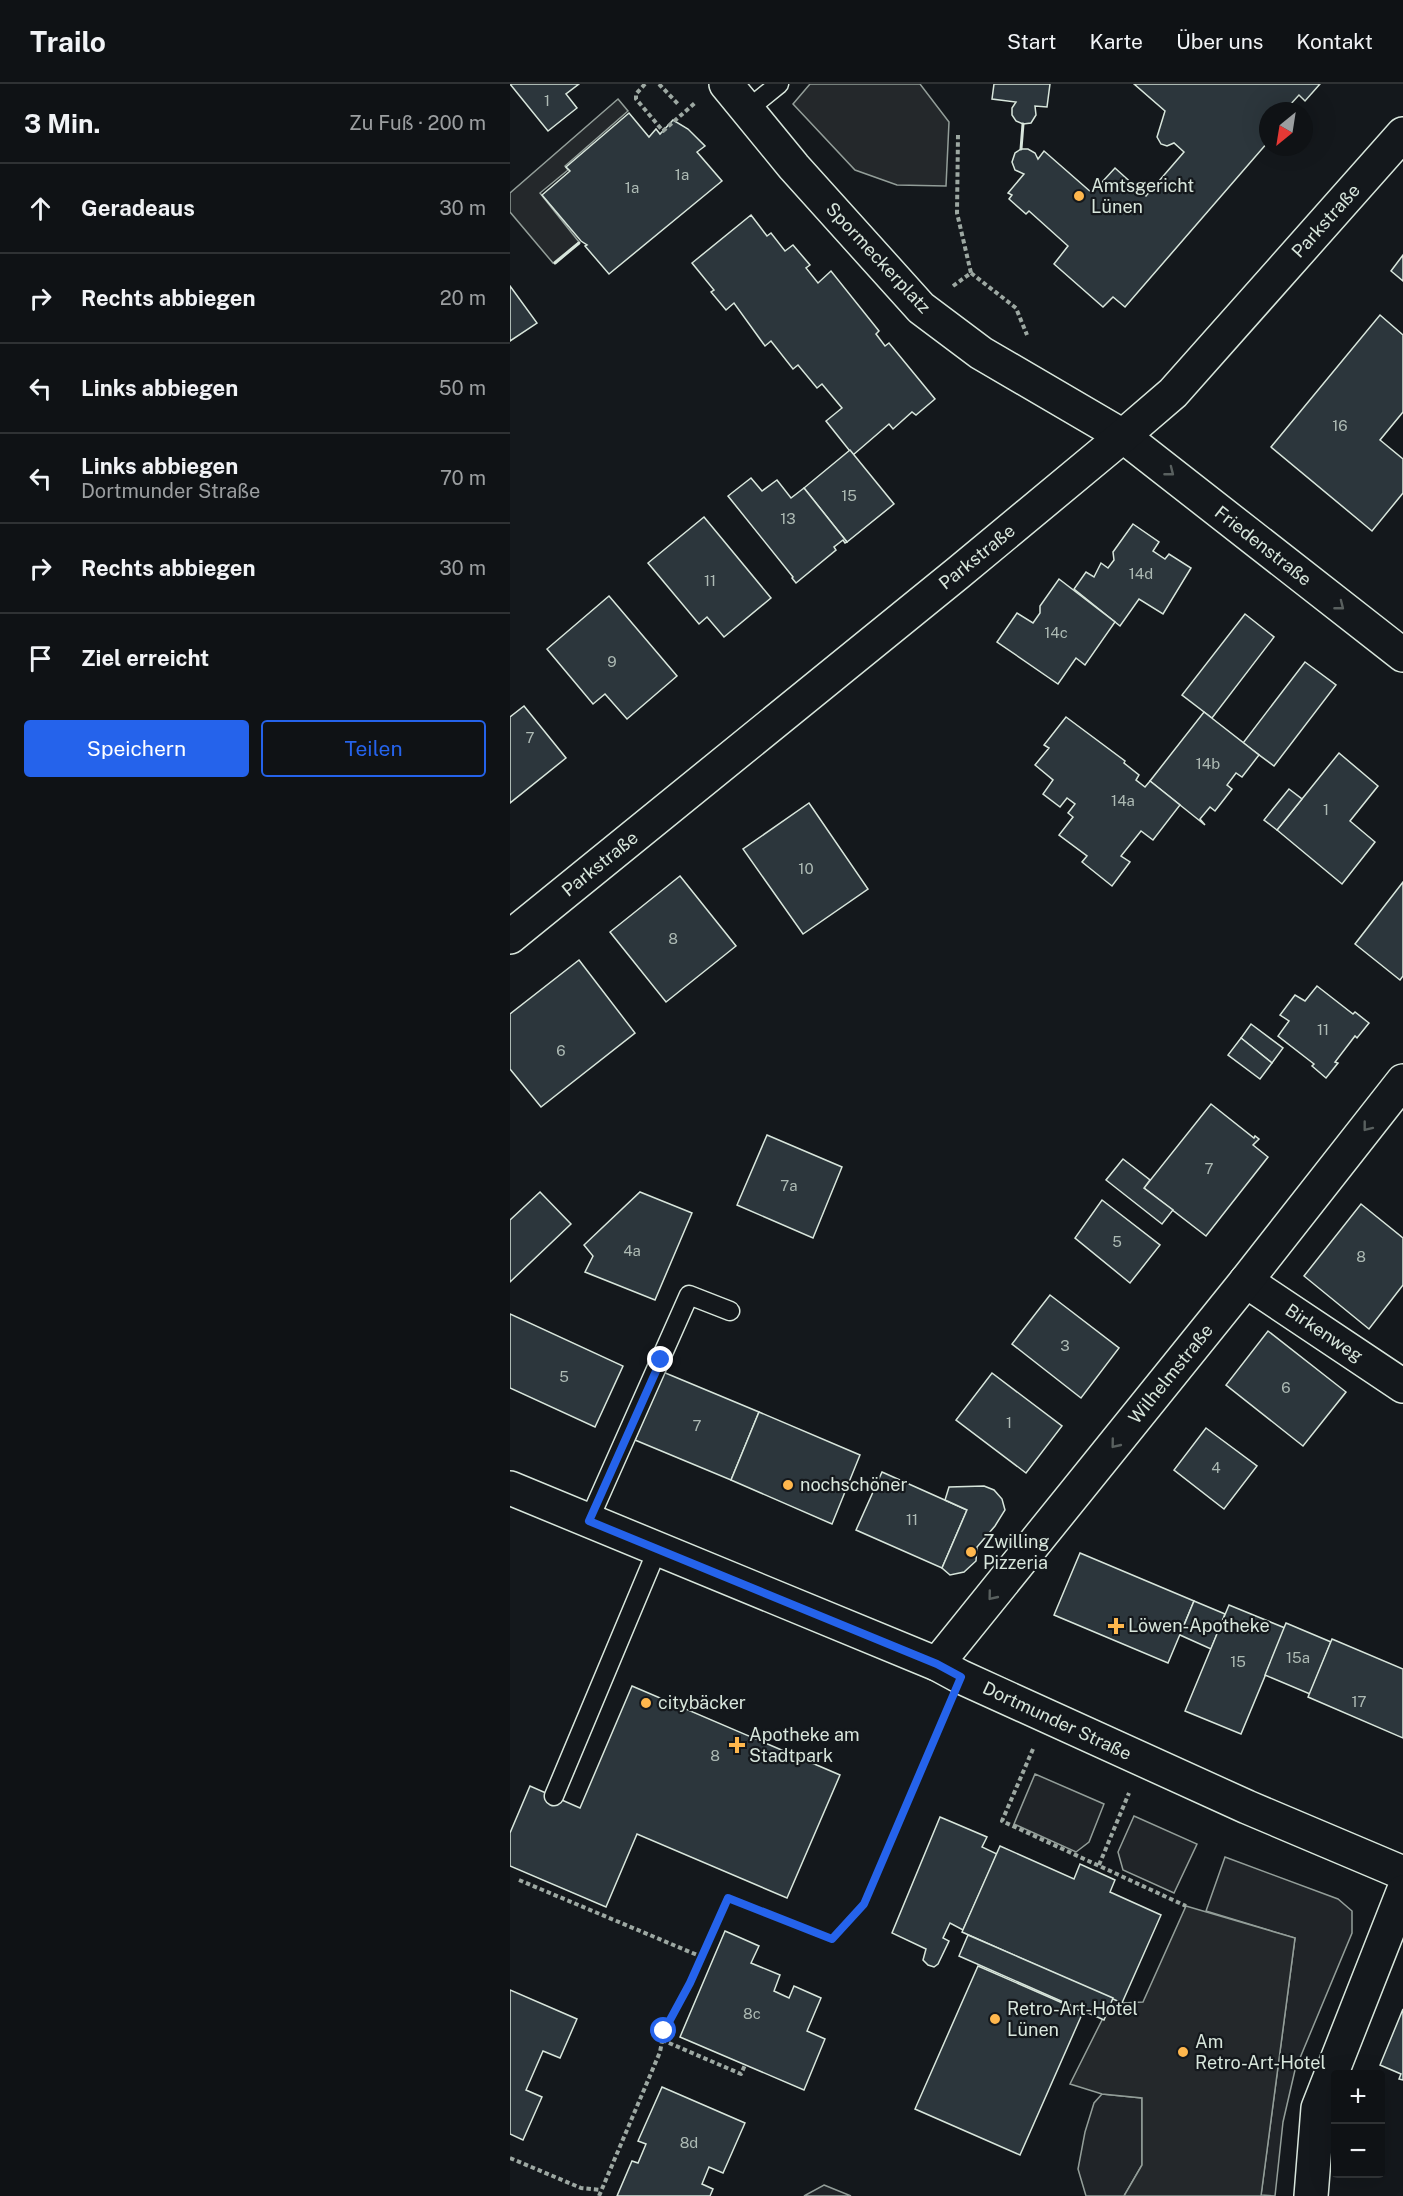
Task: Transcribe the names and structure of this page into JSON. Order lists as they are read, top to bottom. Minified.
{"streets":{"street":["Parkstraße","Spormeckerplatz","Friedenstraße","Birkenweg","Wilhelmstraße","Dortmunder Straße"]},"crossings":[["Parkstraße","Spormeckerplatz"],["Parkstraße","Friedenstraße"],["Spormeckerplatz","Friedenstraße"],["Birkenweg","Wilhelmstraße"],["Wilhelmstraße","Dortmunder Straße"]],"one_way":["Friedenstraße","Wilhelmstraße"],"places":{"other":["Amtsgericht Lünen","nochschöner","Zwilling Pizzeria","citybäcker","Retro-Art-Hotel Lünen","Am Retro-Art-Hotel"],"health":["Löwen-Apotheke","Apotheke am Stadtpark"]},"house_numbers":["1","1a","1a","16","15","13","14d","11","14c","9","7","14b","14a","1","10","8","11","6","7","7a","5","4a","8","3","5","6","1","7","4","11","15a","15","17","8","8c","8d"],"north":"bottom left","page":{"header":"Trailo","nav":["Start","Karte","Über uns","Kontakt"],"heading":["3 Min.","Zu Fuß · 200 m"],"list":[["Geradeaus","30 m"],["Rechts abbiegen","20 m"],["Links abbiegen","50 m"],["Links abbiegen","Dortmunder Straße","70 m"],["Rechts abbiegen","30 m"],"Ziel erreicht"],"buttons":["Speichern","Teilen"],"map_buttons":["+","−"]}}
